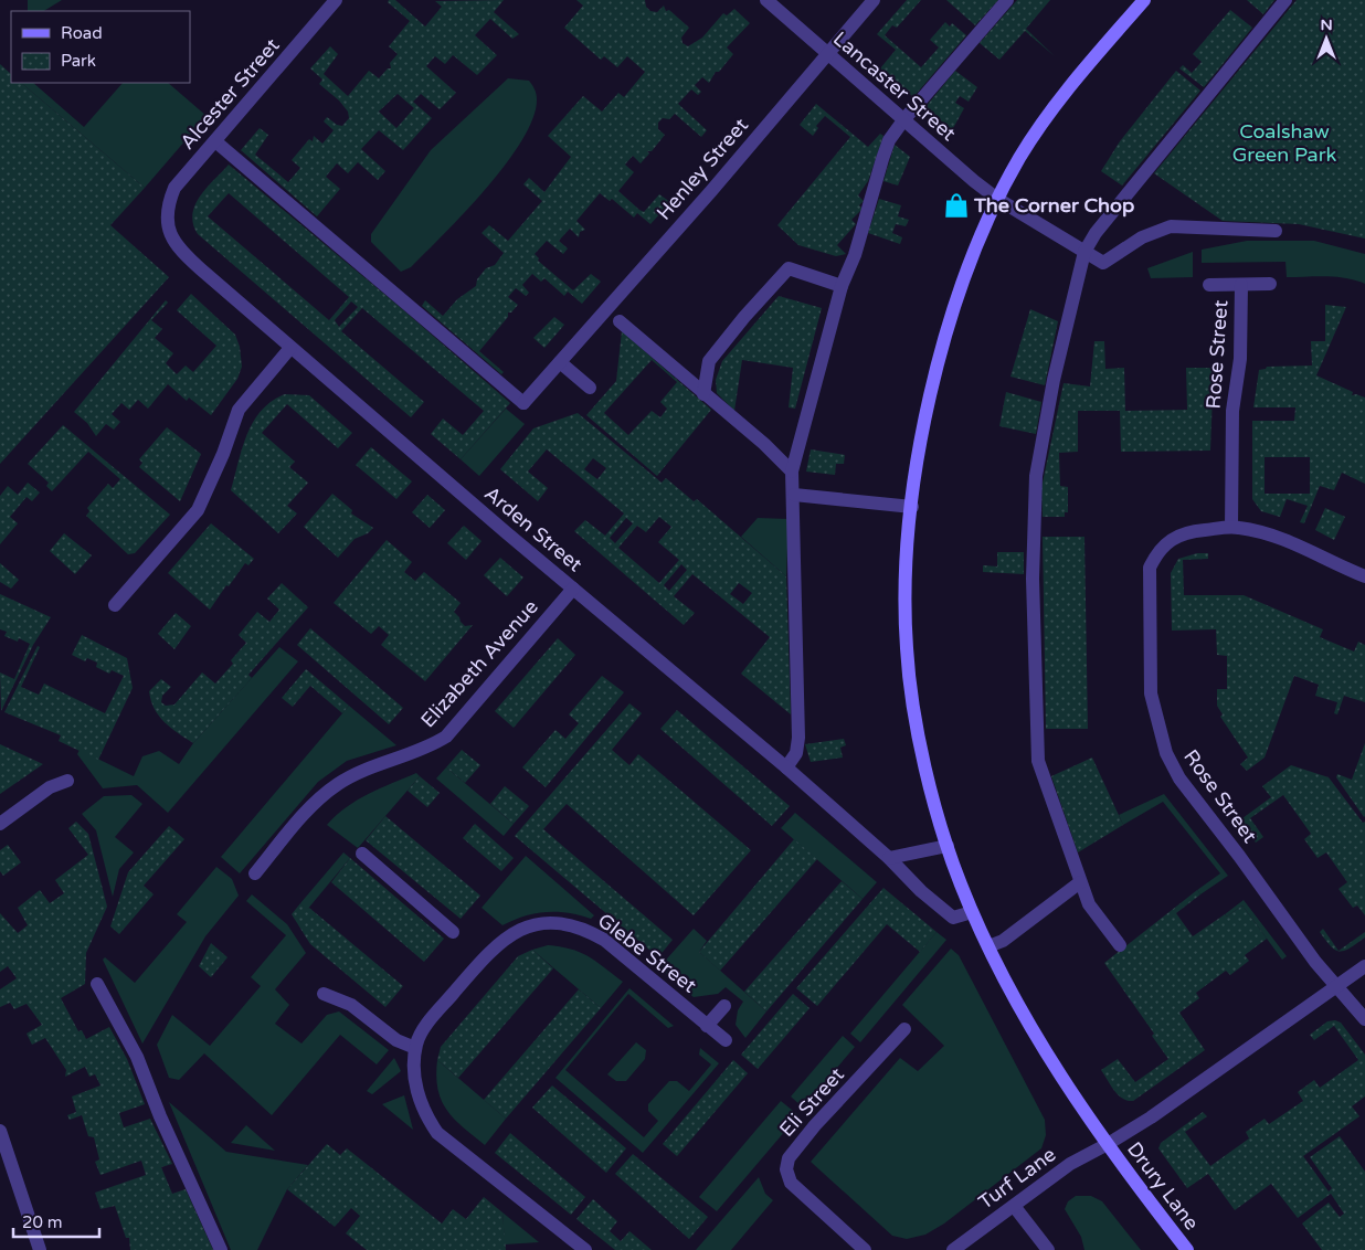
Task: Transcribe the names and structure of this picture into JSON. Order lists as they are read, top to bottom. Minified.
{"streets":{"main road":["Drury Lane"],"street":["Lancaster Street","Alcester Street","Henley Street","Rose Street","Arden Street","Elizabeth Avenue","Glebe Street","Eli Street","Turf Lane"]},"crossings":[["Lancaster Street","Henley Street"],["Lancaster Street","Drury Lane"],["Alcester Street","Henley Street"],["Alcester Street","Arden Street"],["Arden Street","Elizabeth Avenue"],["Arden Street","Drury Lane"],["Turf Lane","Drury Lane"]],"parks":["Coalshaw Green Park"],"places":{"shop":["The Corner Chop"]},"legend":["Road","Park"],"scale_bar":"20 m","north":"top"}
